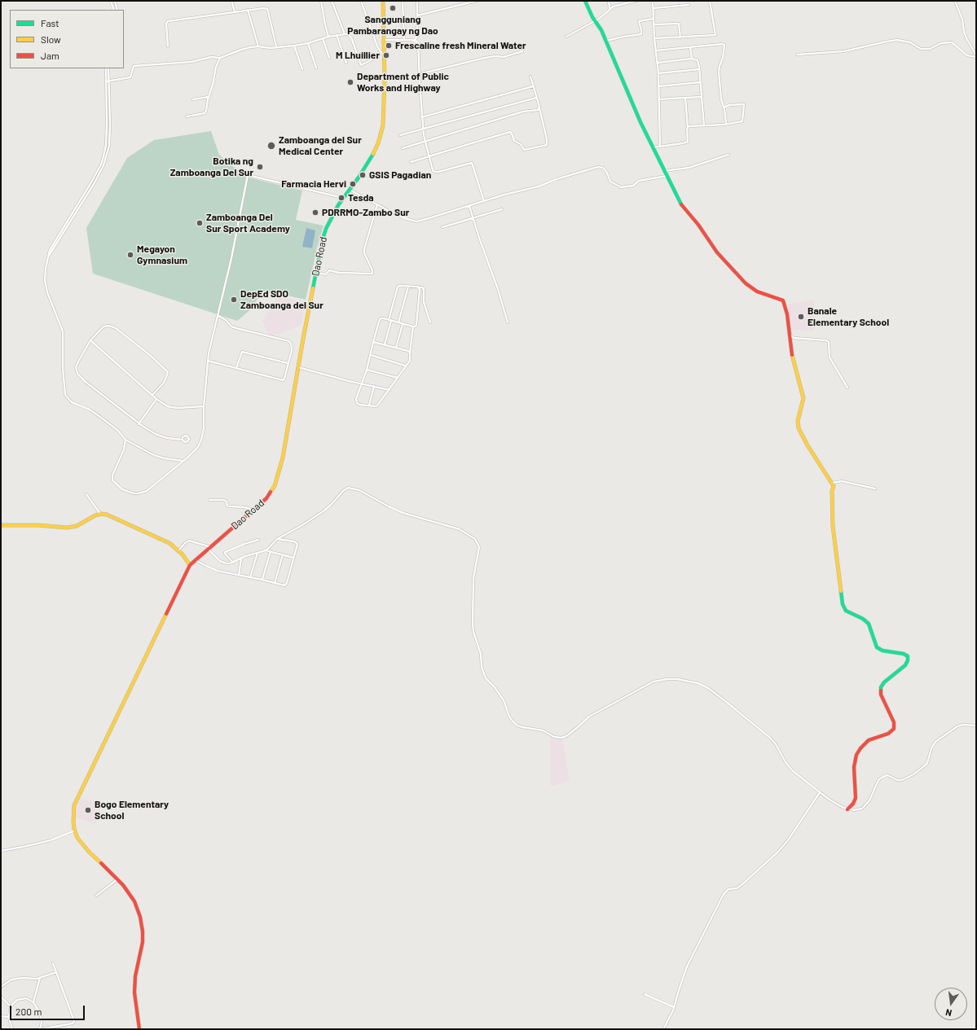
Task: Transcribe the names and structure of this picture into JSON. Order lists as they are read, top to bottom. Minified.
{"streets":{"street":["Dao Road"]},"places":["Sangguniang Pambarangay ng Dao","Frescaline fresh Mineral Water","M Lhuillier","Department of Public Works and Highway","Zamboanga del Sur Medical Center","Botika ng Zamboanga Del Sur","GSIS Pagadian","Farmacia Hervi","Tesda","PDRRMO-Zambo Sur","Zamboanga Del Sur Sport Academy","Megayon Gymnasium","DepEd SDO Zamboanga del Sur","Banale Elementary School","Bogo Elementary School"],"legend":["Fast","Slow","Jam"],"scale_bar":"200 m","north":"bottom"}
